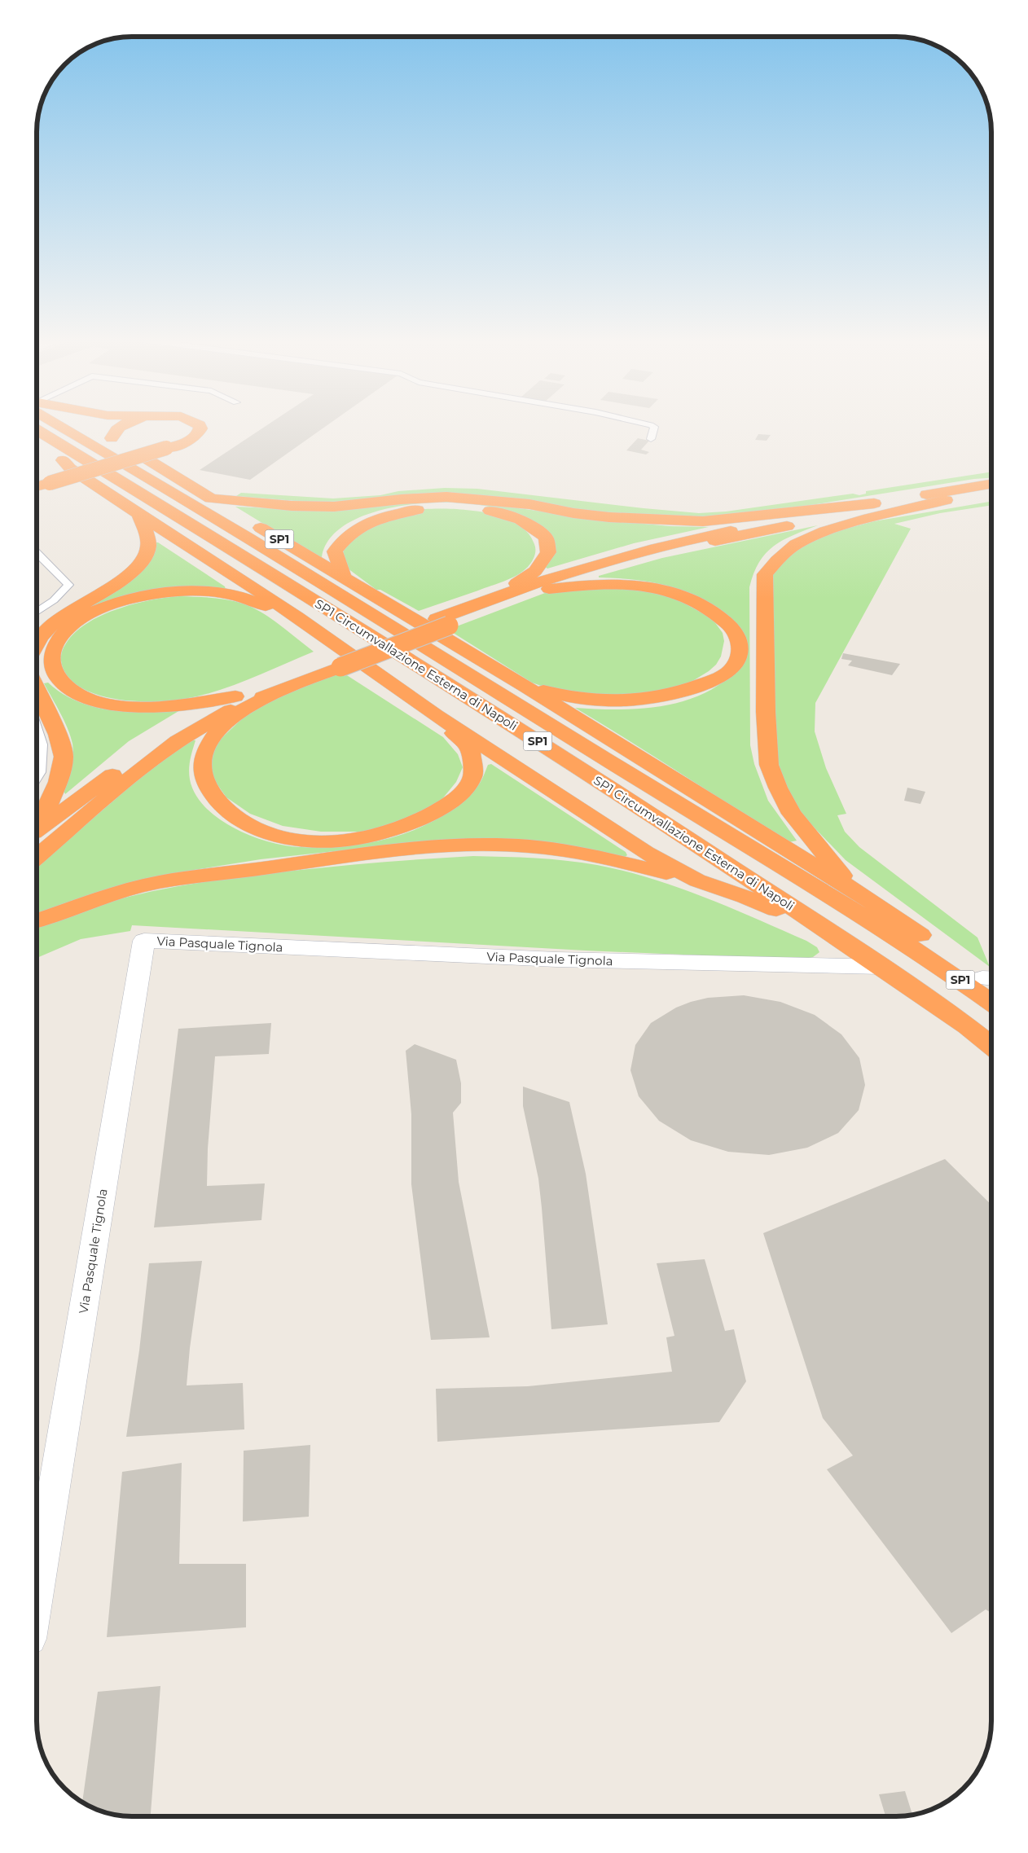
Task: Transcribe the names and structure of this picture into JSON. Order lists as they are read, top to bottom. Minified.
{"streets":{"highway":["SP1","SP1 Circumvallazione Esterna di Napoli"],"street":["Via Pasquale Tignola"]},"crossings":[["SP1","SP1 Circumvallazione Esterna di Napoli"],["SP1 Circumvallazione Esterna di Napoli","Via Pasquale Tignola"]]}
